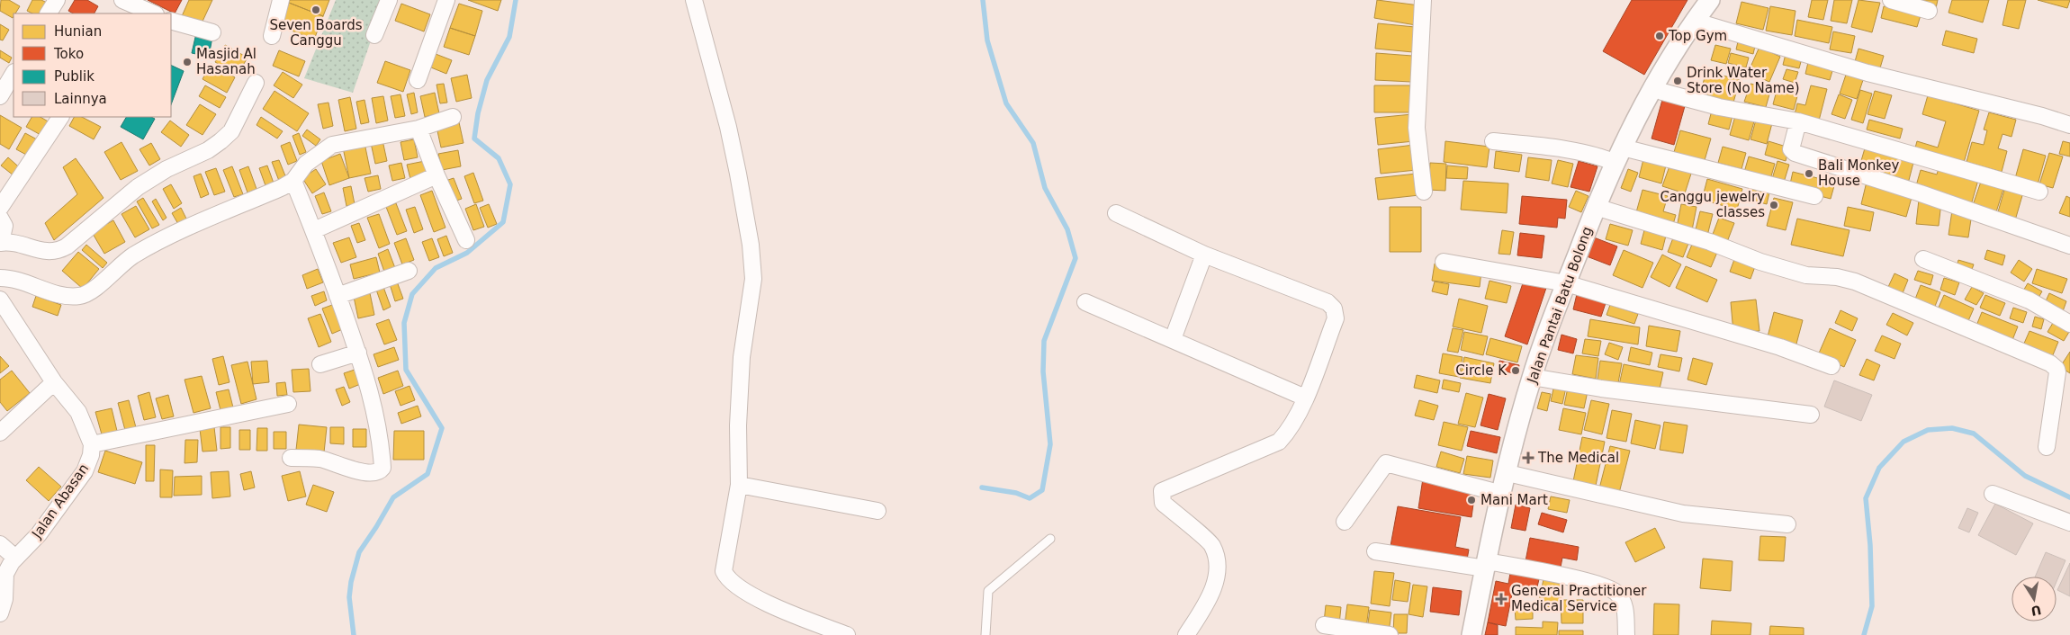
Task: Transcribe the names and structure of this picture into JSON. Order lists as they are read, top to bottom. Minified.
{"streets":{"street":["Jalan Pantai Batu Bolong","Jalan Abasan"]},"places":{"other":["Seven Boards Canggu","Top Gym","Masjid Al Hasanah","Drink Water Store (No Name)","Bali Monkey House","Canggu jewelry classes","Circle K","Mani Mart"],"health":["The Medical","General Practitioner Medical Service"]},"legend":["Hunian","Toko","Publik","Lainnya"],"north":"bottom"}
